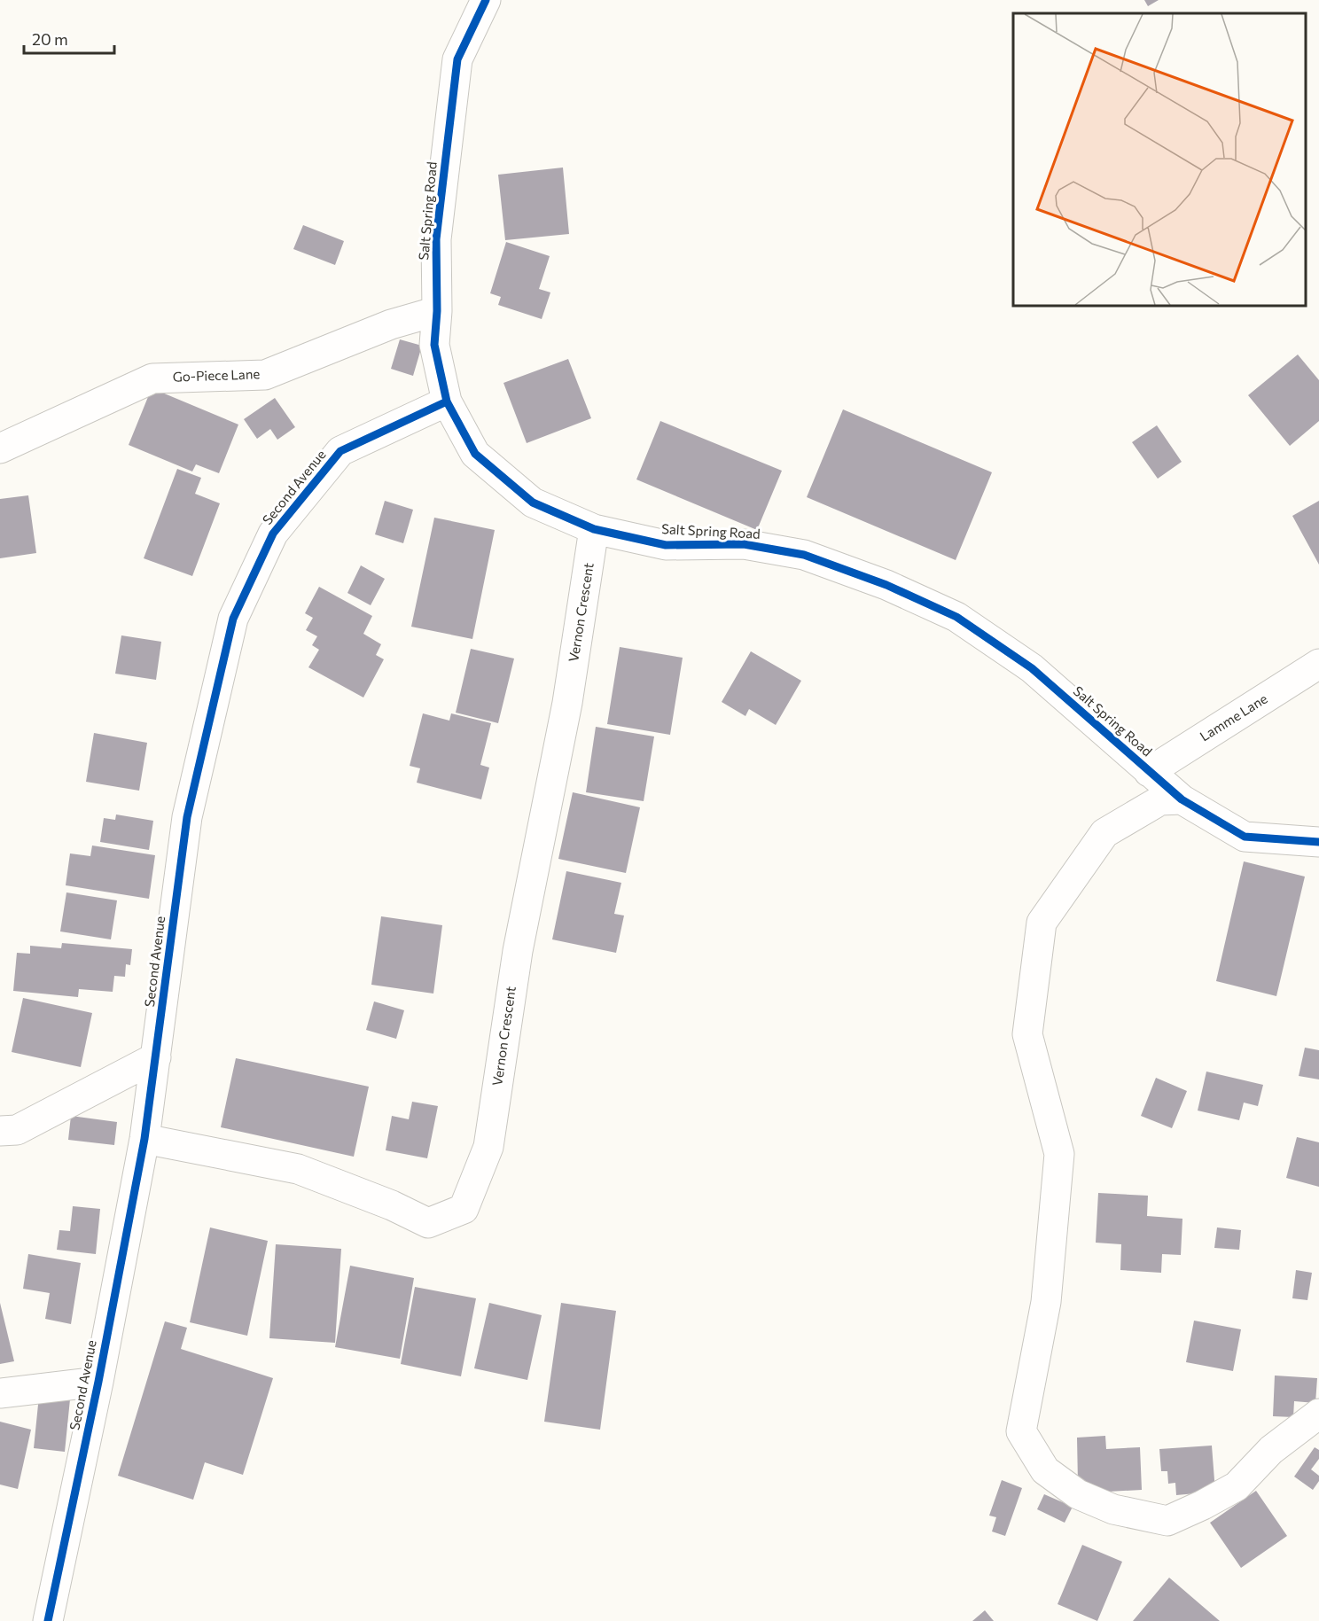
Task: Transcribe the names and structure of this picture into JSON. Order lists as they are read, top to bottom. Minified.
{"streets":{"street":["Salt Spring Road","Go-Piece Lane","Second Avenue","Vernon Crescent","Lamme Lane"]},"crossings":[["Salt Spring Road","Go-Piece Lane"],["Salt Spring Road","Second Avenue"],["Salt Spring Road","Vernon Crescent"],["Salt Spring Road","Lamme Lane"],["Second Avenue","Vernon Crescent"]],"scale_bar":"20 m"}
